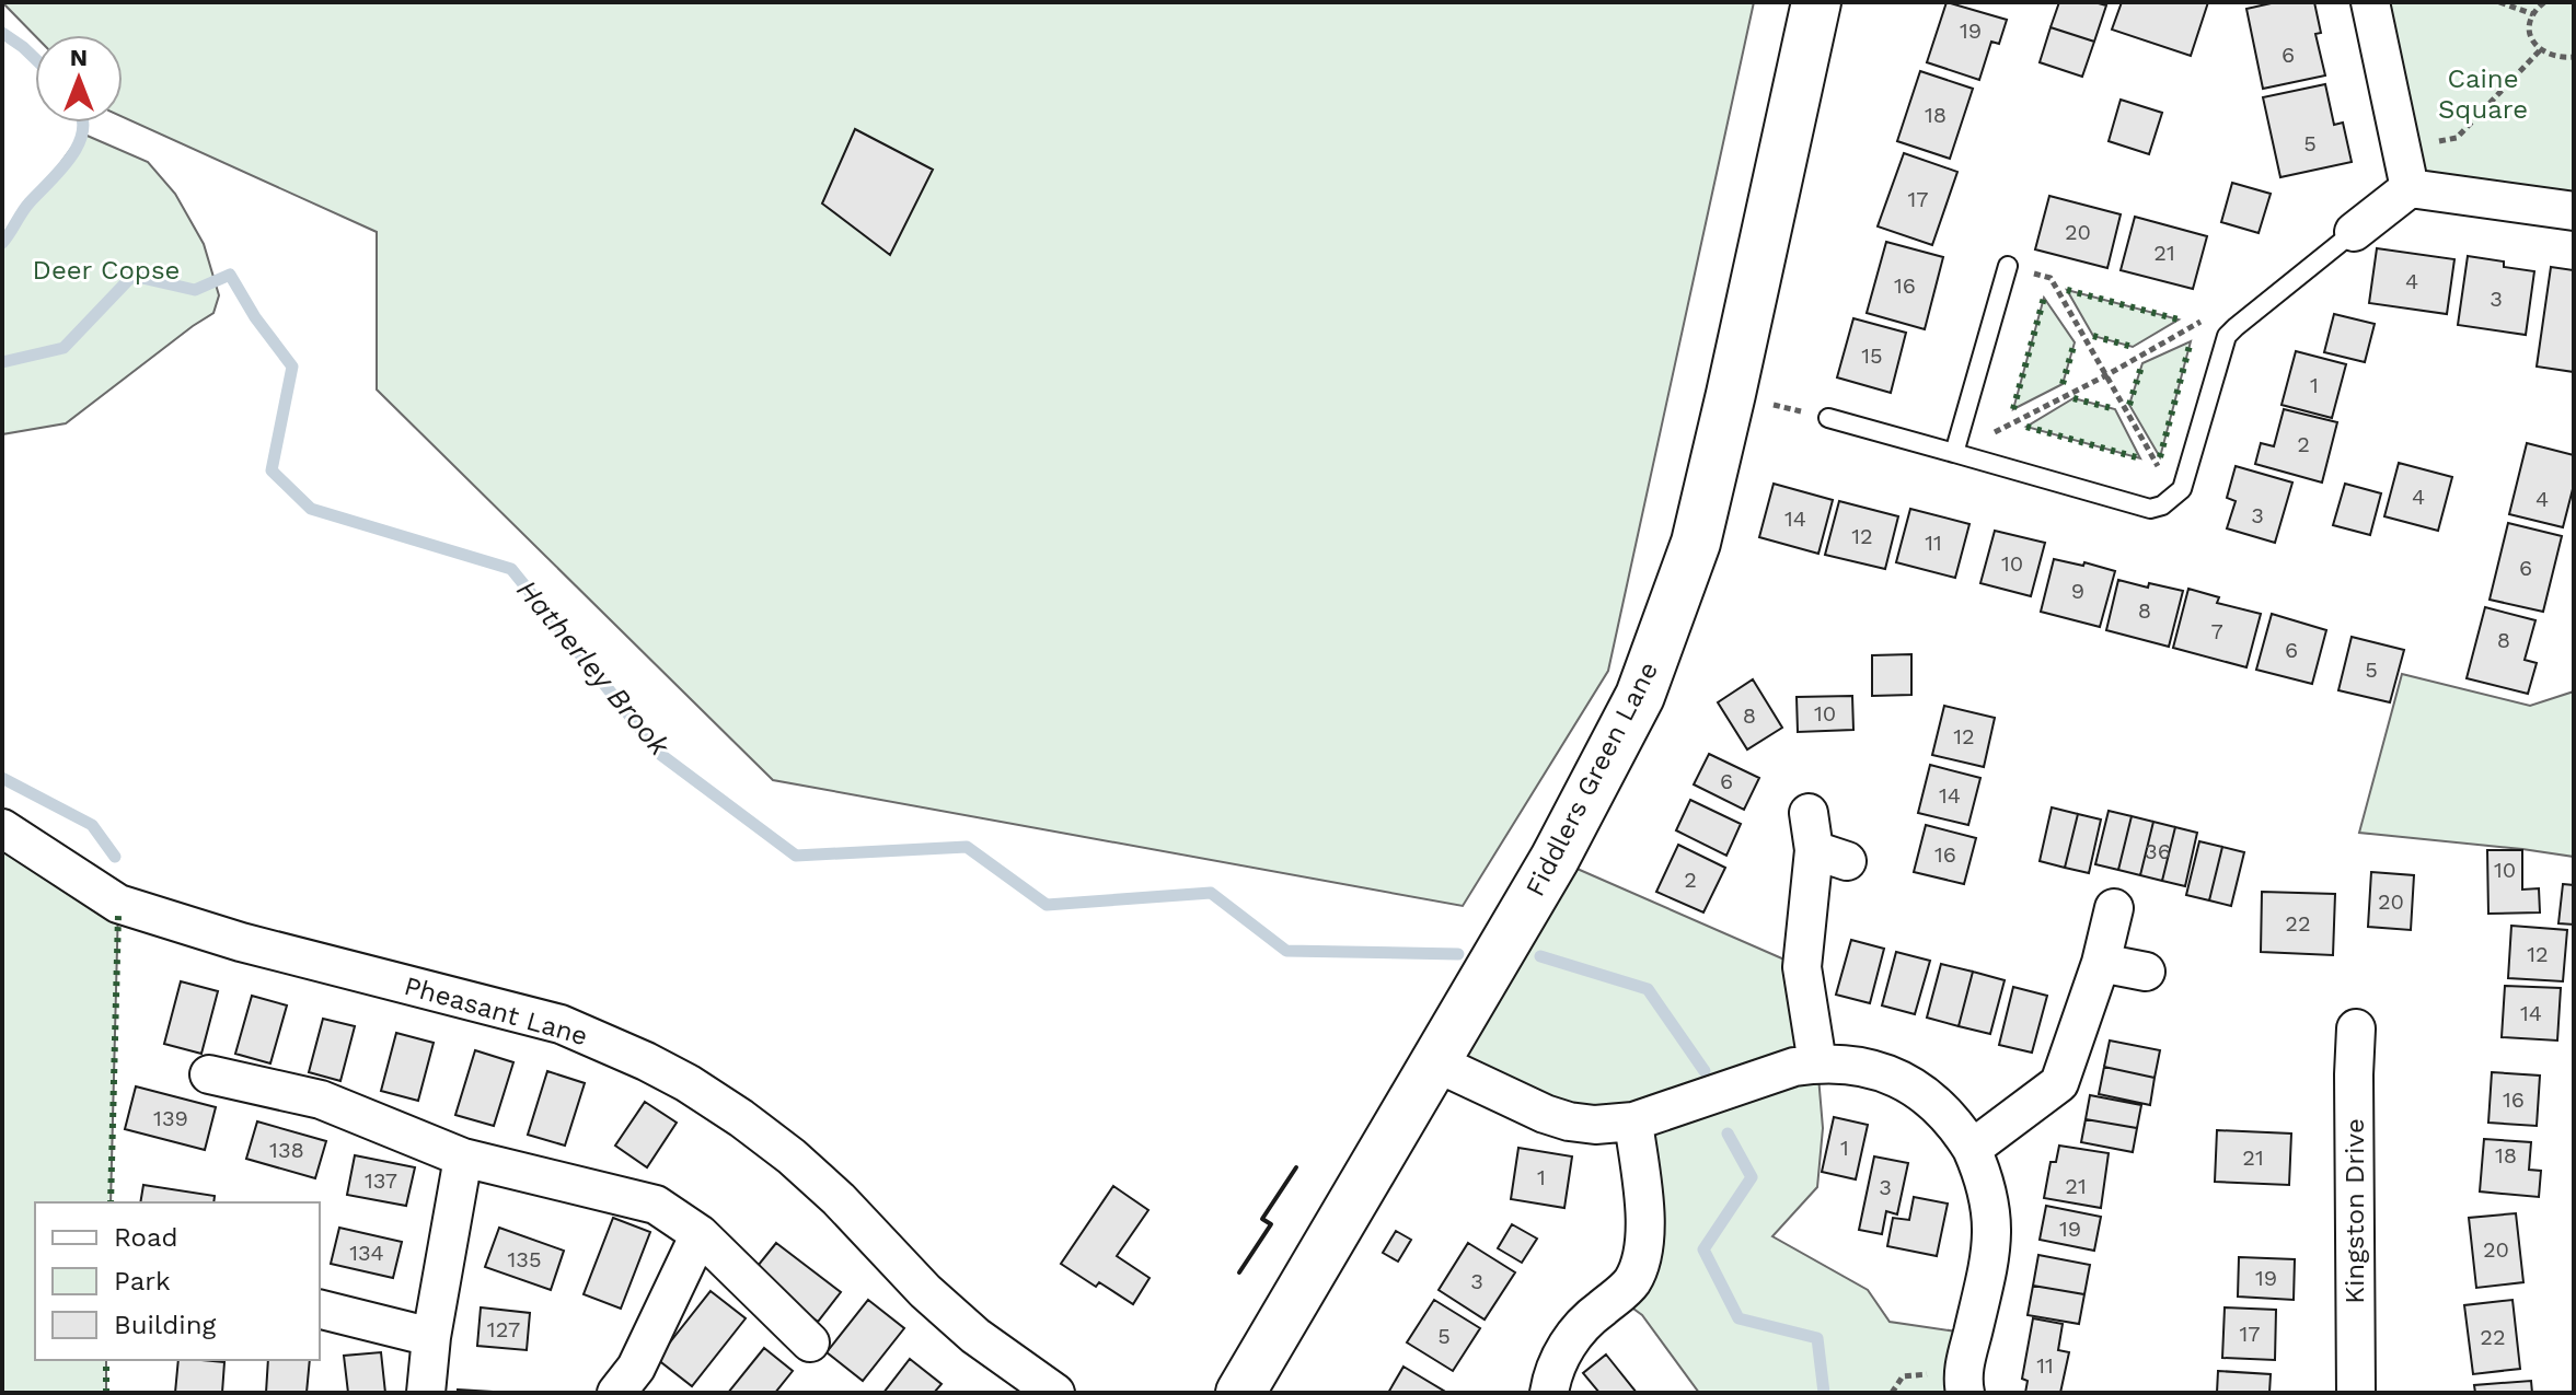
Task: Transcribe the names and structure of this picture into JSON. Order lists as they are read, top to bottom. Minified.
{"streets":{"street":["Fiddlers Green Lane","Pheasant Lane","Kingston Drive"]},"water":["Hatherley Brook"],"parks":["Caine Square","Deer Copse"],"house_numbers":["19","6","18","5","17","20","21","4","16","3","15","1","2","4","4","3","14","12","11","10","6","9","8","7","8","6","5","10","8","12","6","14","36","16","10","2","20","22","12","14","16","139","1","138","18","21","1","137","21","3","19","20","134","135","19","3","127","17","5","22","11"],"legend":["Road","Park","Building"],"north":"top"}
